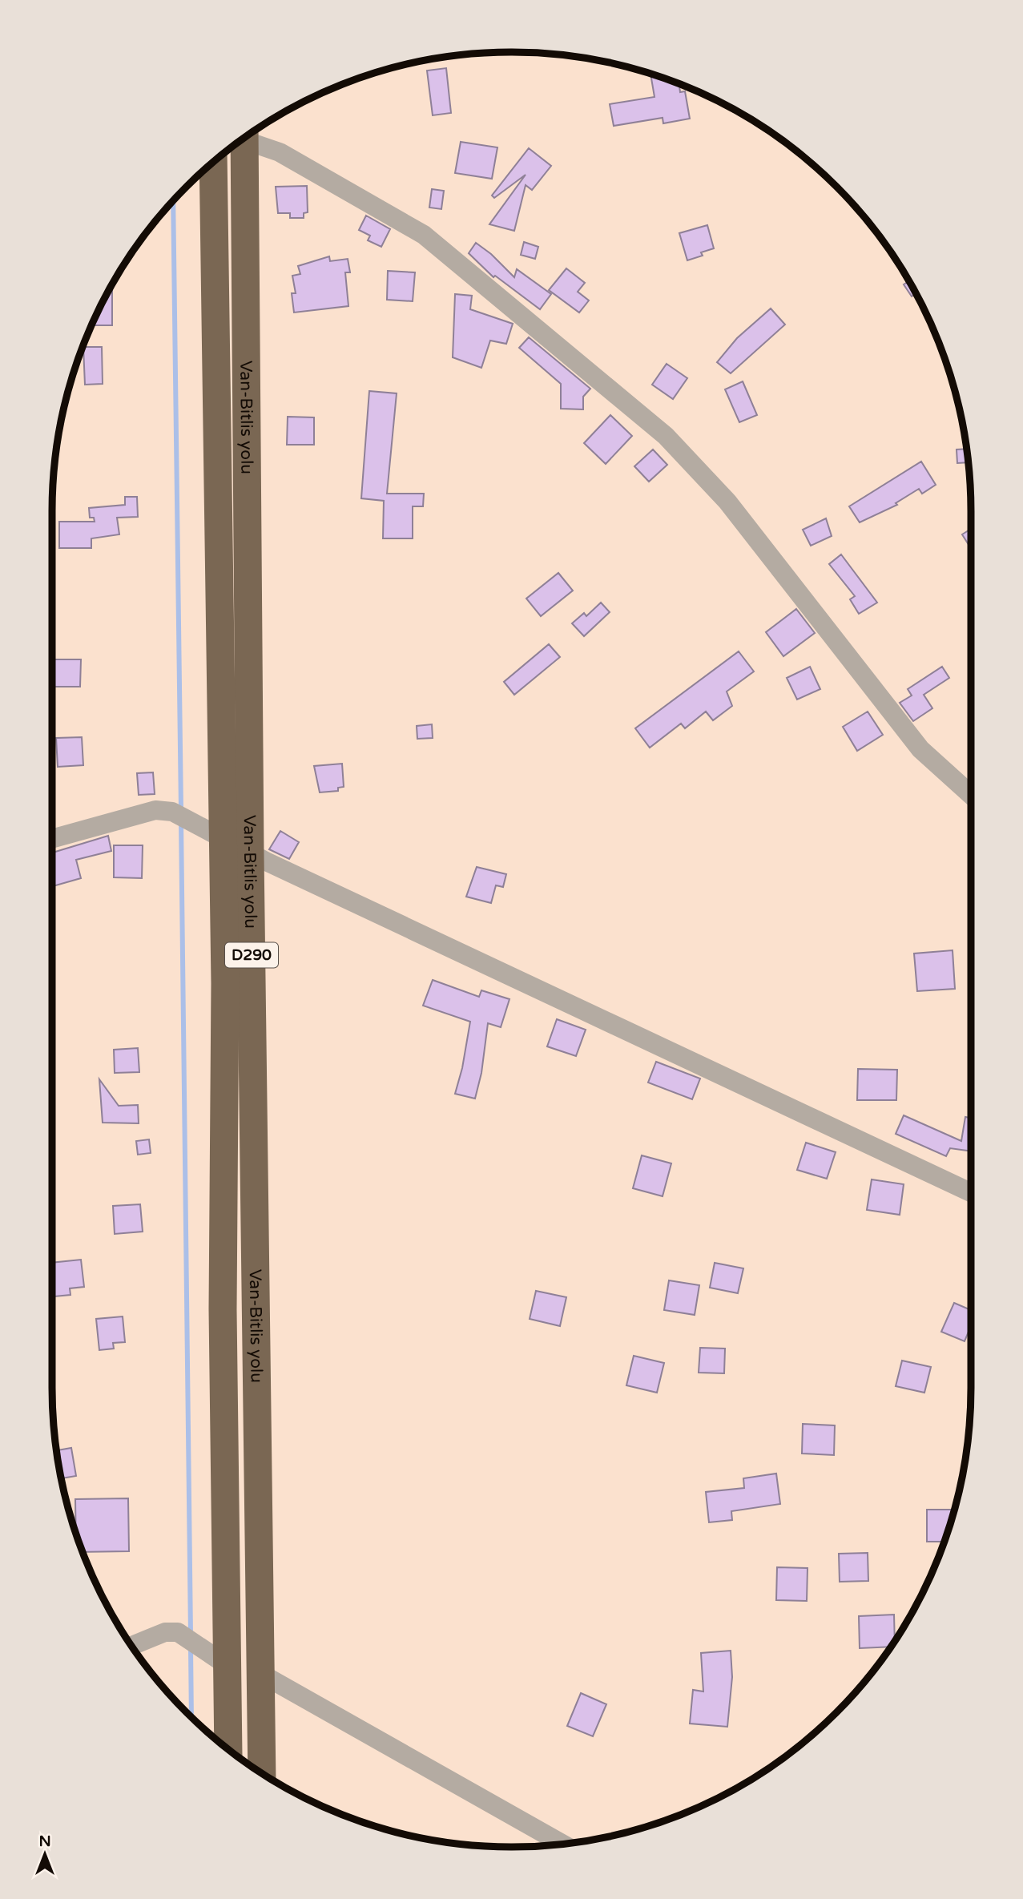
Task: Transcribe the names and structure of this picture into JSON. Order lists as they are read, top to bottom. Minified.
{"streets":{"highway":["Van-Bitlis yolu","D290"]},"north":"top"}
